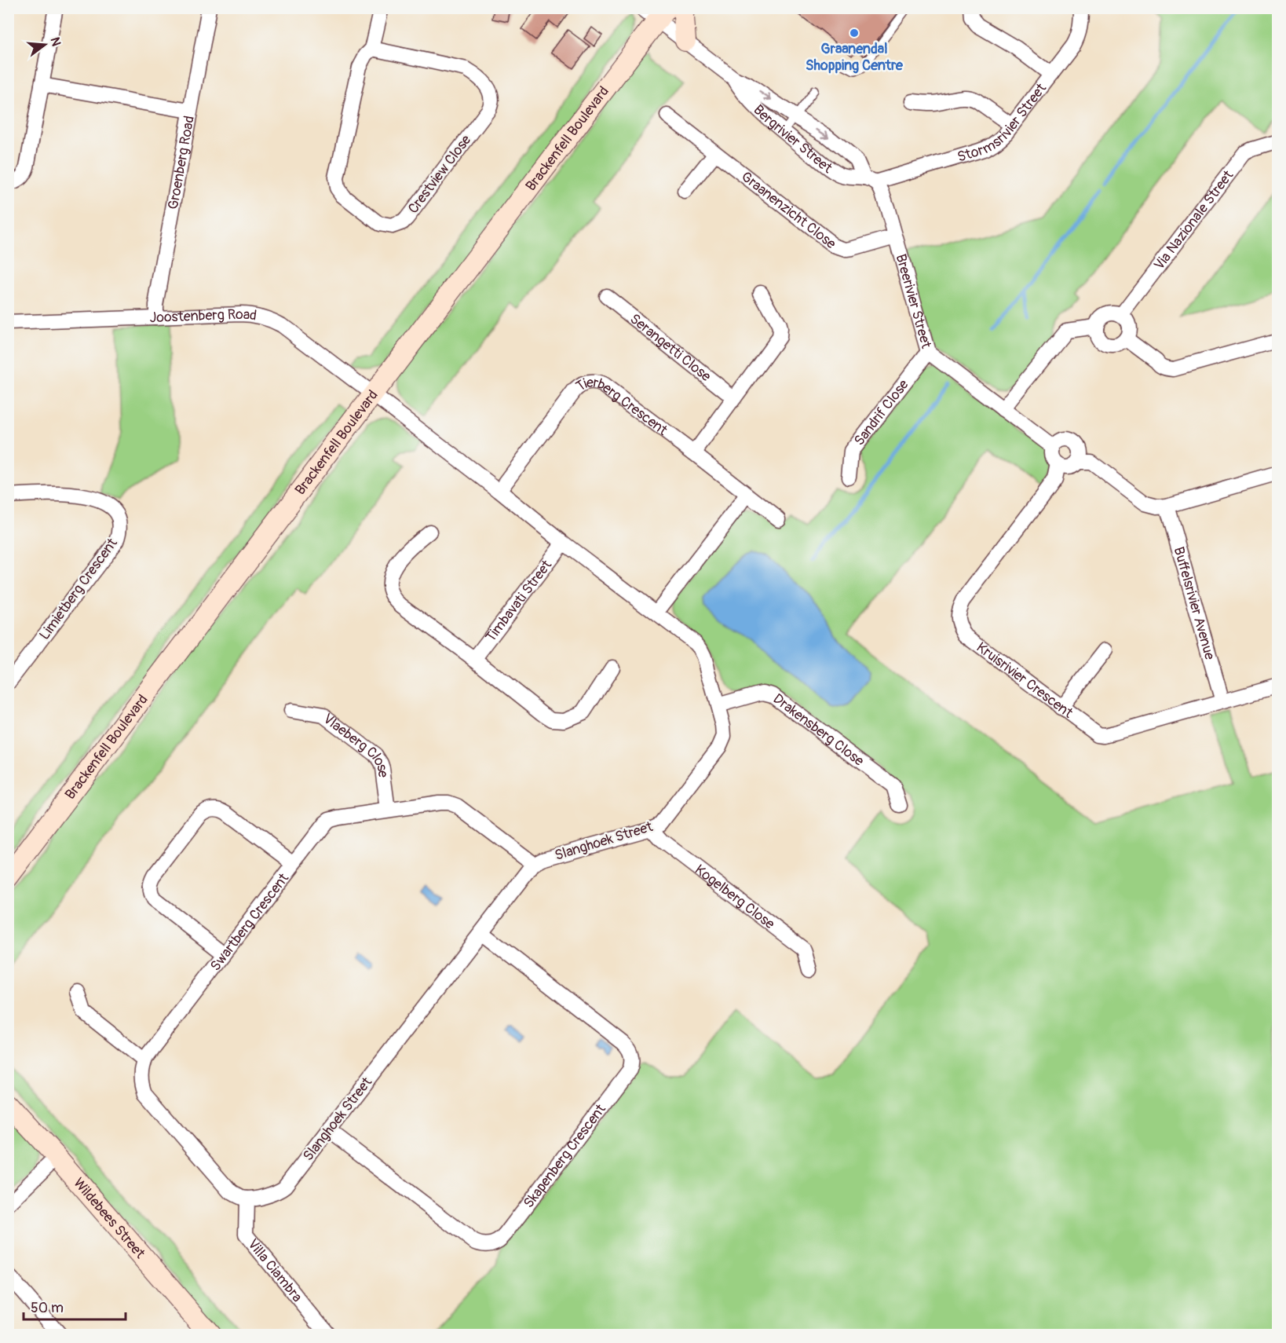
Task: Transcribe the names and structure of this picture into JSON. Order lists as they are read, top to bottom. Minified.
{"streets":{"street":["Stormsrivier Street","Brackenfell Boulevard","Bergrivier Street","Groenberg Road","Crestview Close","Graanenzicht Close","Via Nazionale Street","Breerivier Street","Joostenberg Road","Serangetti Close","Sandrif Close","Tierberg Crescent","Limietberg Crescent","Timbavati Street","Buffelsrivier Avenue","Kruisrivier Crescent","Drakensberg Close","Vlaeberg Close","Slanghoek Street","Kogelberg Close","Swartberg Crescent","Skapenberg Crescent","Wildebees Street","Villa Ciambra"]},"crossings":[["Stormsrivier Street","Bergrivier Street"],["Stormsrivier Street","Breerivier Street"],["Brackenfell Boulevard","Bergrivier Street"],["Brackenfell Boulevard","Joostenberg Road"],["Bergrivier Street","Breerivier Street"],["Groenberg Road","Joostenberg Road"],["Graanenzicht Close","Breerivier Street"],["Breerivier Street","Sandrif Close"],["Breerivier Street","Kruisrivier Crescent"],["Joostenberg Road","Slanghoek Street"],["Tierberg Crescent","Slanghoek Street"],["Timbavati Street","Slanghoek Street"],["Buffelsrivier Avenue","Kruisrivier Crescent"],["Drakensberg Close","Slanghoek Street"],["Vlaeberg Close","Swartberg Crescent"],["Slanghoek Street","Kogelberg Close"],["Slanghoek Street","Swartberg Crescent"],["Slanghoek Street","Skapenberg Crescent"],["Slanghoek Street","Villa Ciambra"]],"places":["Graanendal Shopping Centre"],"scale_bar":"50 m","north":"right"}
